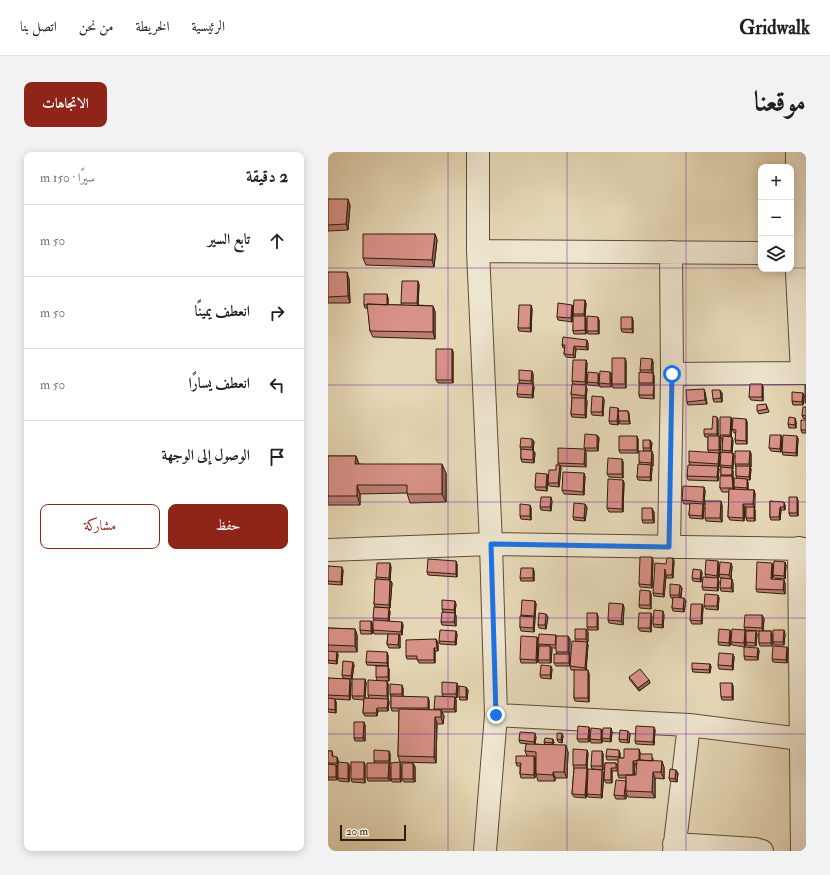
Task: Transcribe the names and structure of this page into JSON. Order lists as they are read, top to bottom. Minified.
{"scale_bar":"20 m","page":{"header":"Gridwalk","nav":["الرئيسية","الخريطة","من نحن","اتصل بنا"],"title":"موقعنا","buttons":["الاتجاهات",["حفظ","مشاركة"]],"heading":["2 دقيقة","سيرًا · 150 m"],"map_buttons":["+","−"],"list":[["تابع السير","50 m"],["انعطف يمينًا","50 m"],["انعطف يسارًا","50 m"],"الوصول إلى الوجهة"],"scale":"20 m"}}
